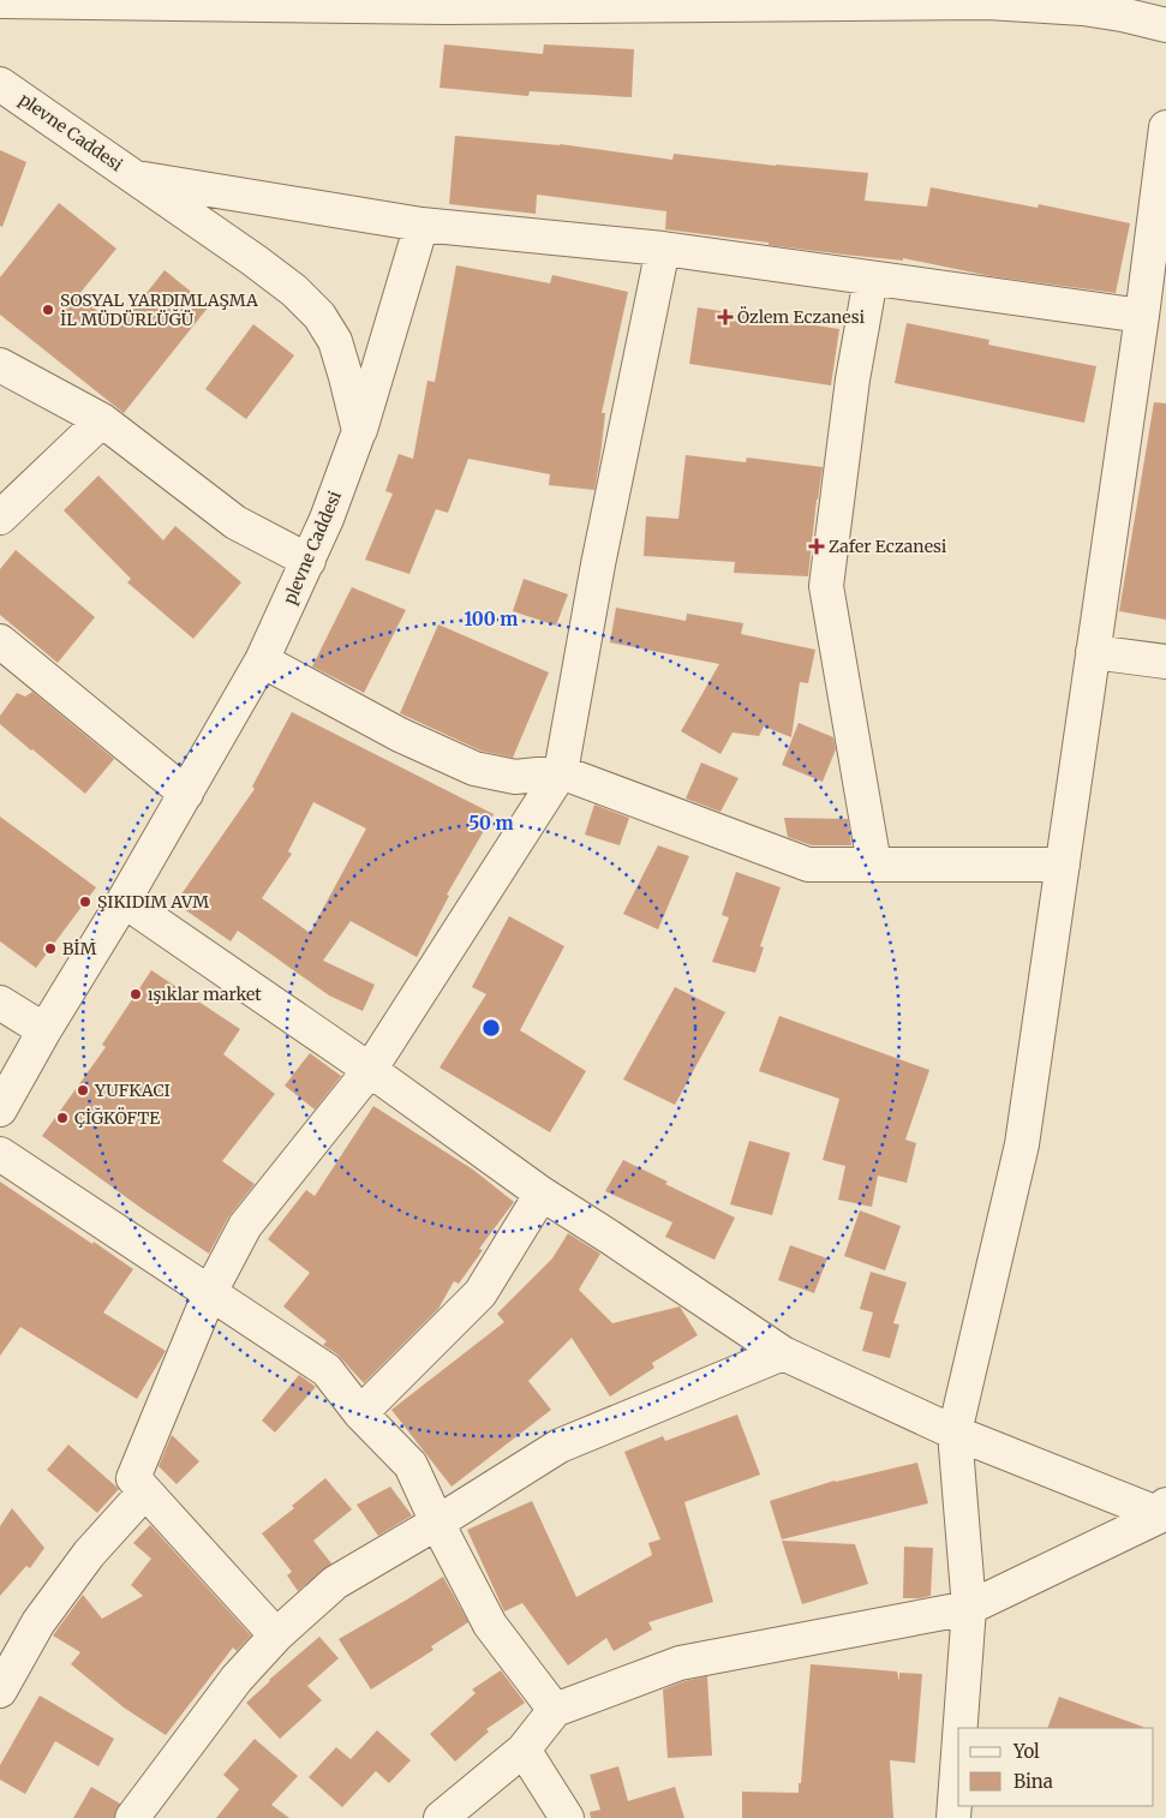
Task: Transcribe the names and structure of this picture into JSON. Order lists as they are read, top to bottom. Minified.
{"streets":{"street":["plevne Caddesi"]},"places":{"other":["SOSYAL YARDIMLAŞMA İL MÜDÜRLÜĞÜ","ŞIKIDIM AVM","BİM","ışıklar market","YUFKACI","ÇİĞKÖFTE"],"health":["Özlem Eczanesi","Zafer Eczanesi"]},"legend":["Yol","Bina"],"rings":["100 m","50 m"]}
